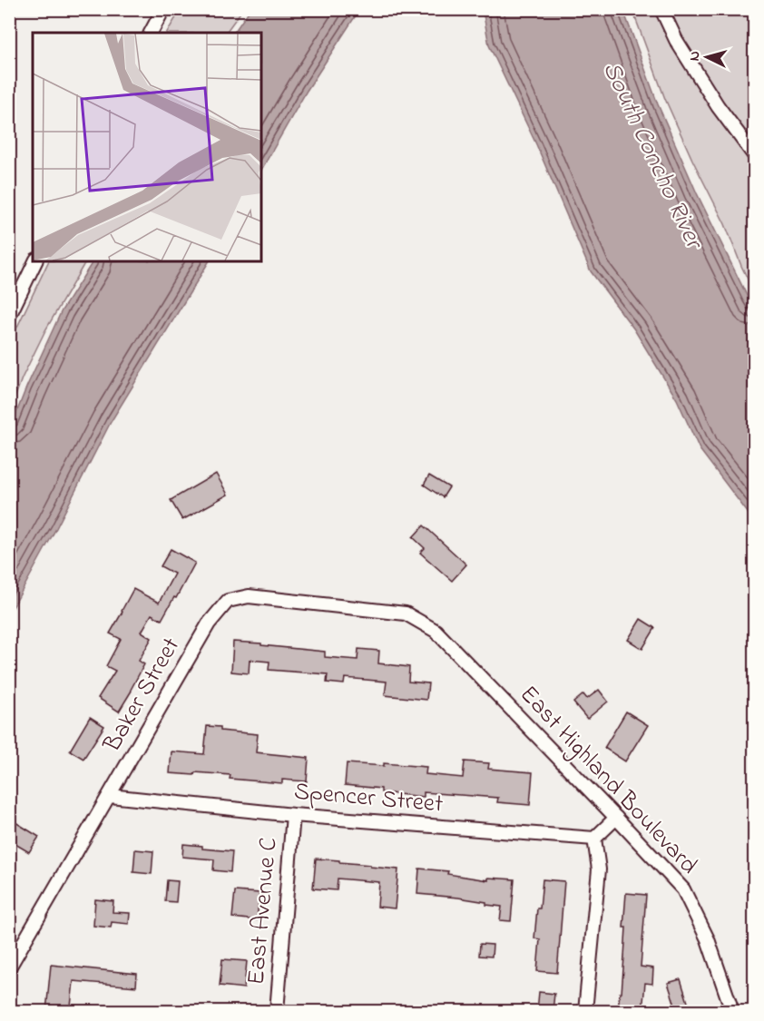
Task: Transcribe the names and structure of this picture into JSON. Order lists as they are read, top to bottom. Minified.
{"streets":{"street":["Baker Street","East Highland Boulevard","Spencer Street","East Avenue C"]},"crossings":[["Baker Street","East Highland Boulevard"],["Baker Street","Spencer Street"],["Spencer Street","East Avenue C"]],"water":["South Concho River"],"north":"left"}
